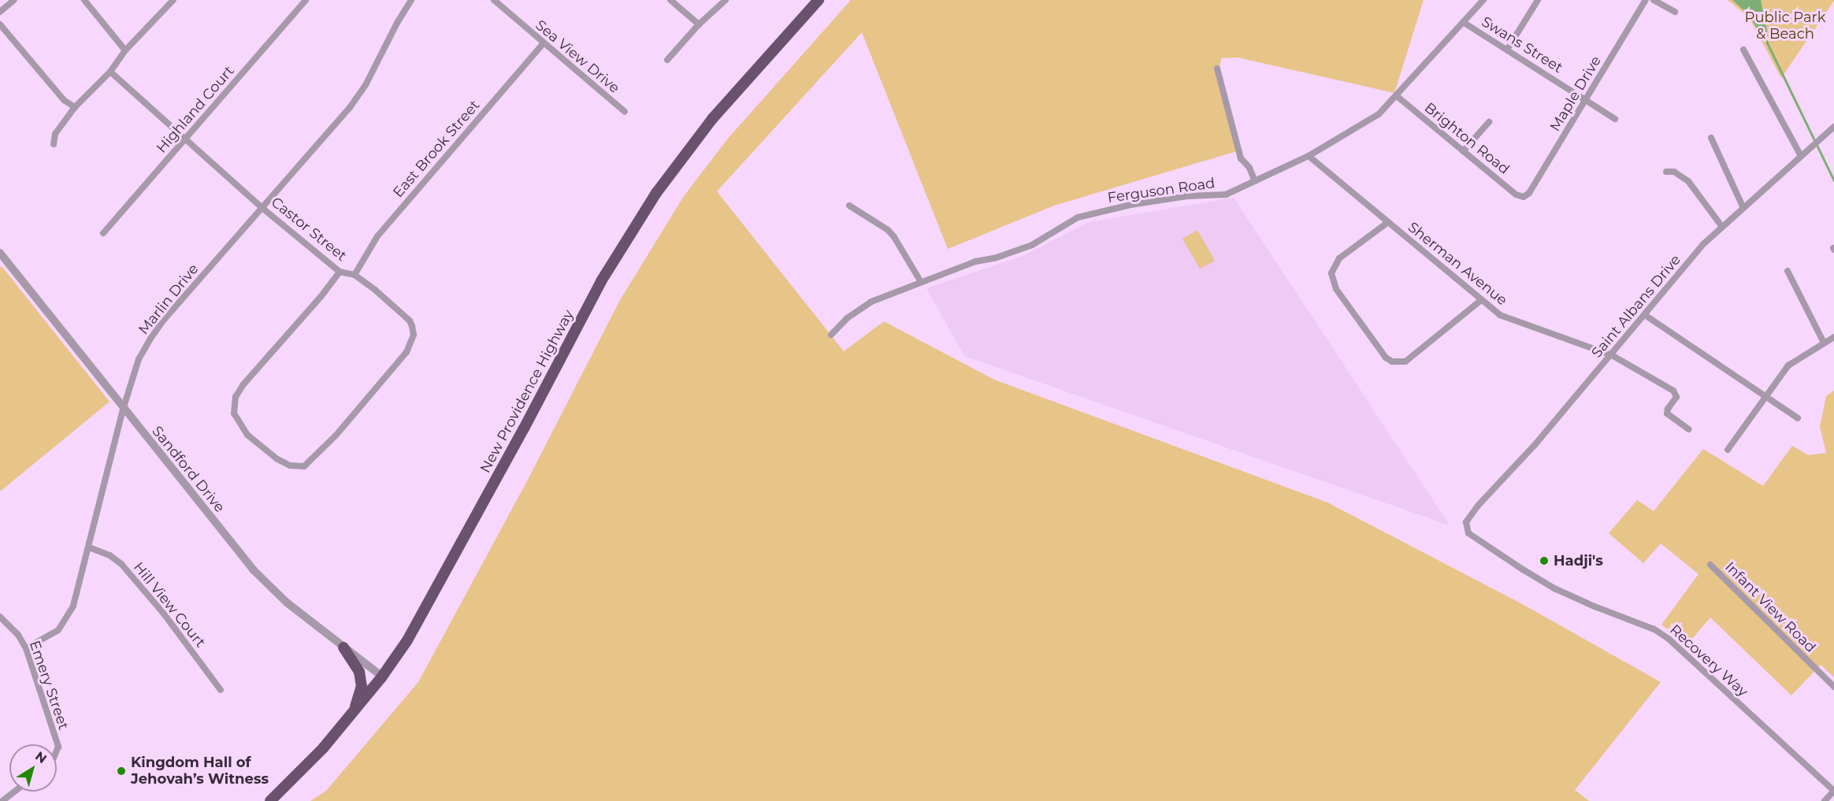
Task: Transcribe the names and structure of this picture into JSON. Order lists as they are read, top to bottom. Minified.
{"streets":{"highway":["New Providence Highway"],"street":["Swans Street","Sea View Drive","Maple Drive","Highland Court","Brighton Road","East Brook Street","Ferguson Road","Castor Street","Sherman Avenue","Marlin Drive","Saint Albans Drive","Sandford Drive","Hill View Court","Infant View Road","Recovery Way","Emery Street"]},"crossings":[["Swans Street","Maple Drive"],["Swans Street","Ferguson Road"],["Sea View Drive","East Brook Street"],["Maple Drive","Brighton Road"],["Highland Court","Castor Street"],["Brighton Road","Ferguson Road"],["East Brook Street","Castor Street"],["Ferguson Road","Sherman Avenue"],["Castor Street","Marlin Drive"],["Sherman Avenue","Saint Albans Drive"],["Marlin Drive","Sandford Drive"],["Marlin Drive","Hill View Court"],["Marlin Drive","Emery Street"],["Saint Albans Drive","Recovery Way"],["New Providence Highway","Sandford Drive"]],"parks":["Public Park & Beach"],"places":["Hadji's","Kingdom Hall of Jehovah’s Witness"],"north":"top right"}
